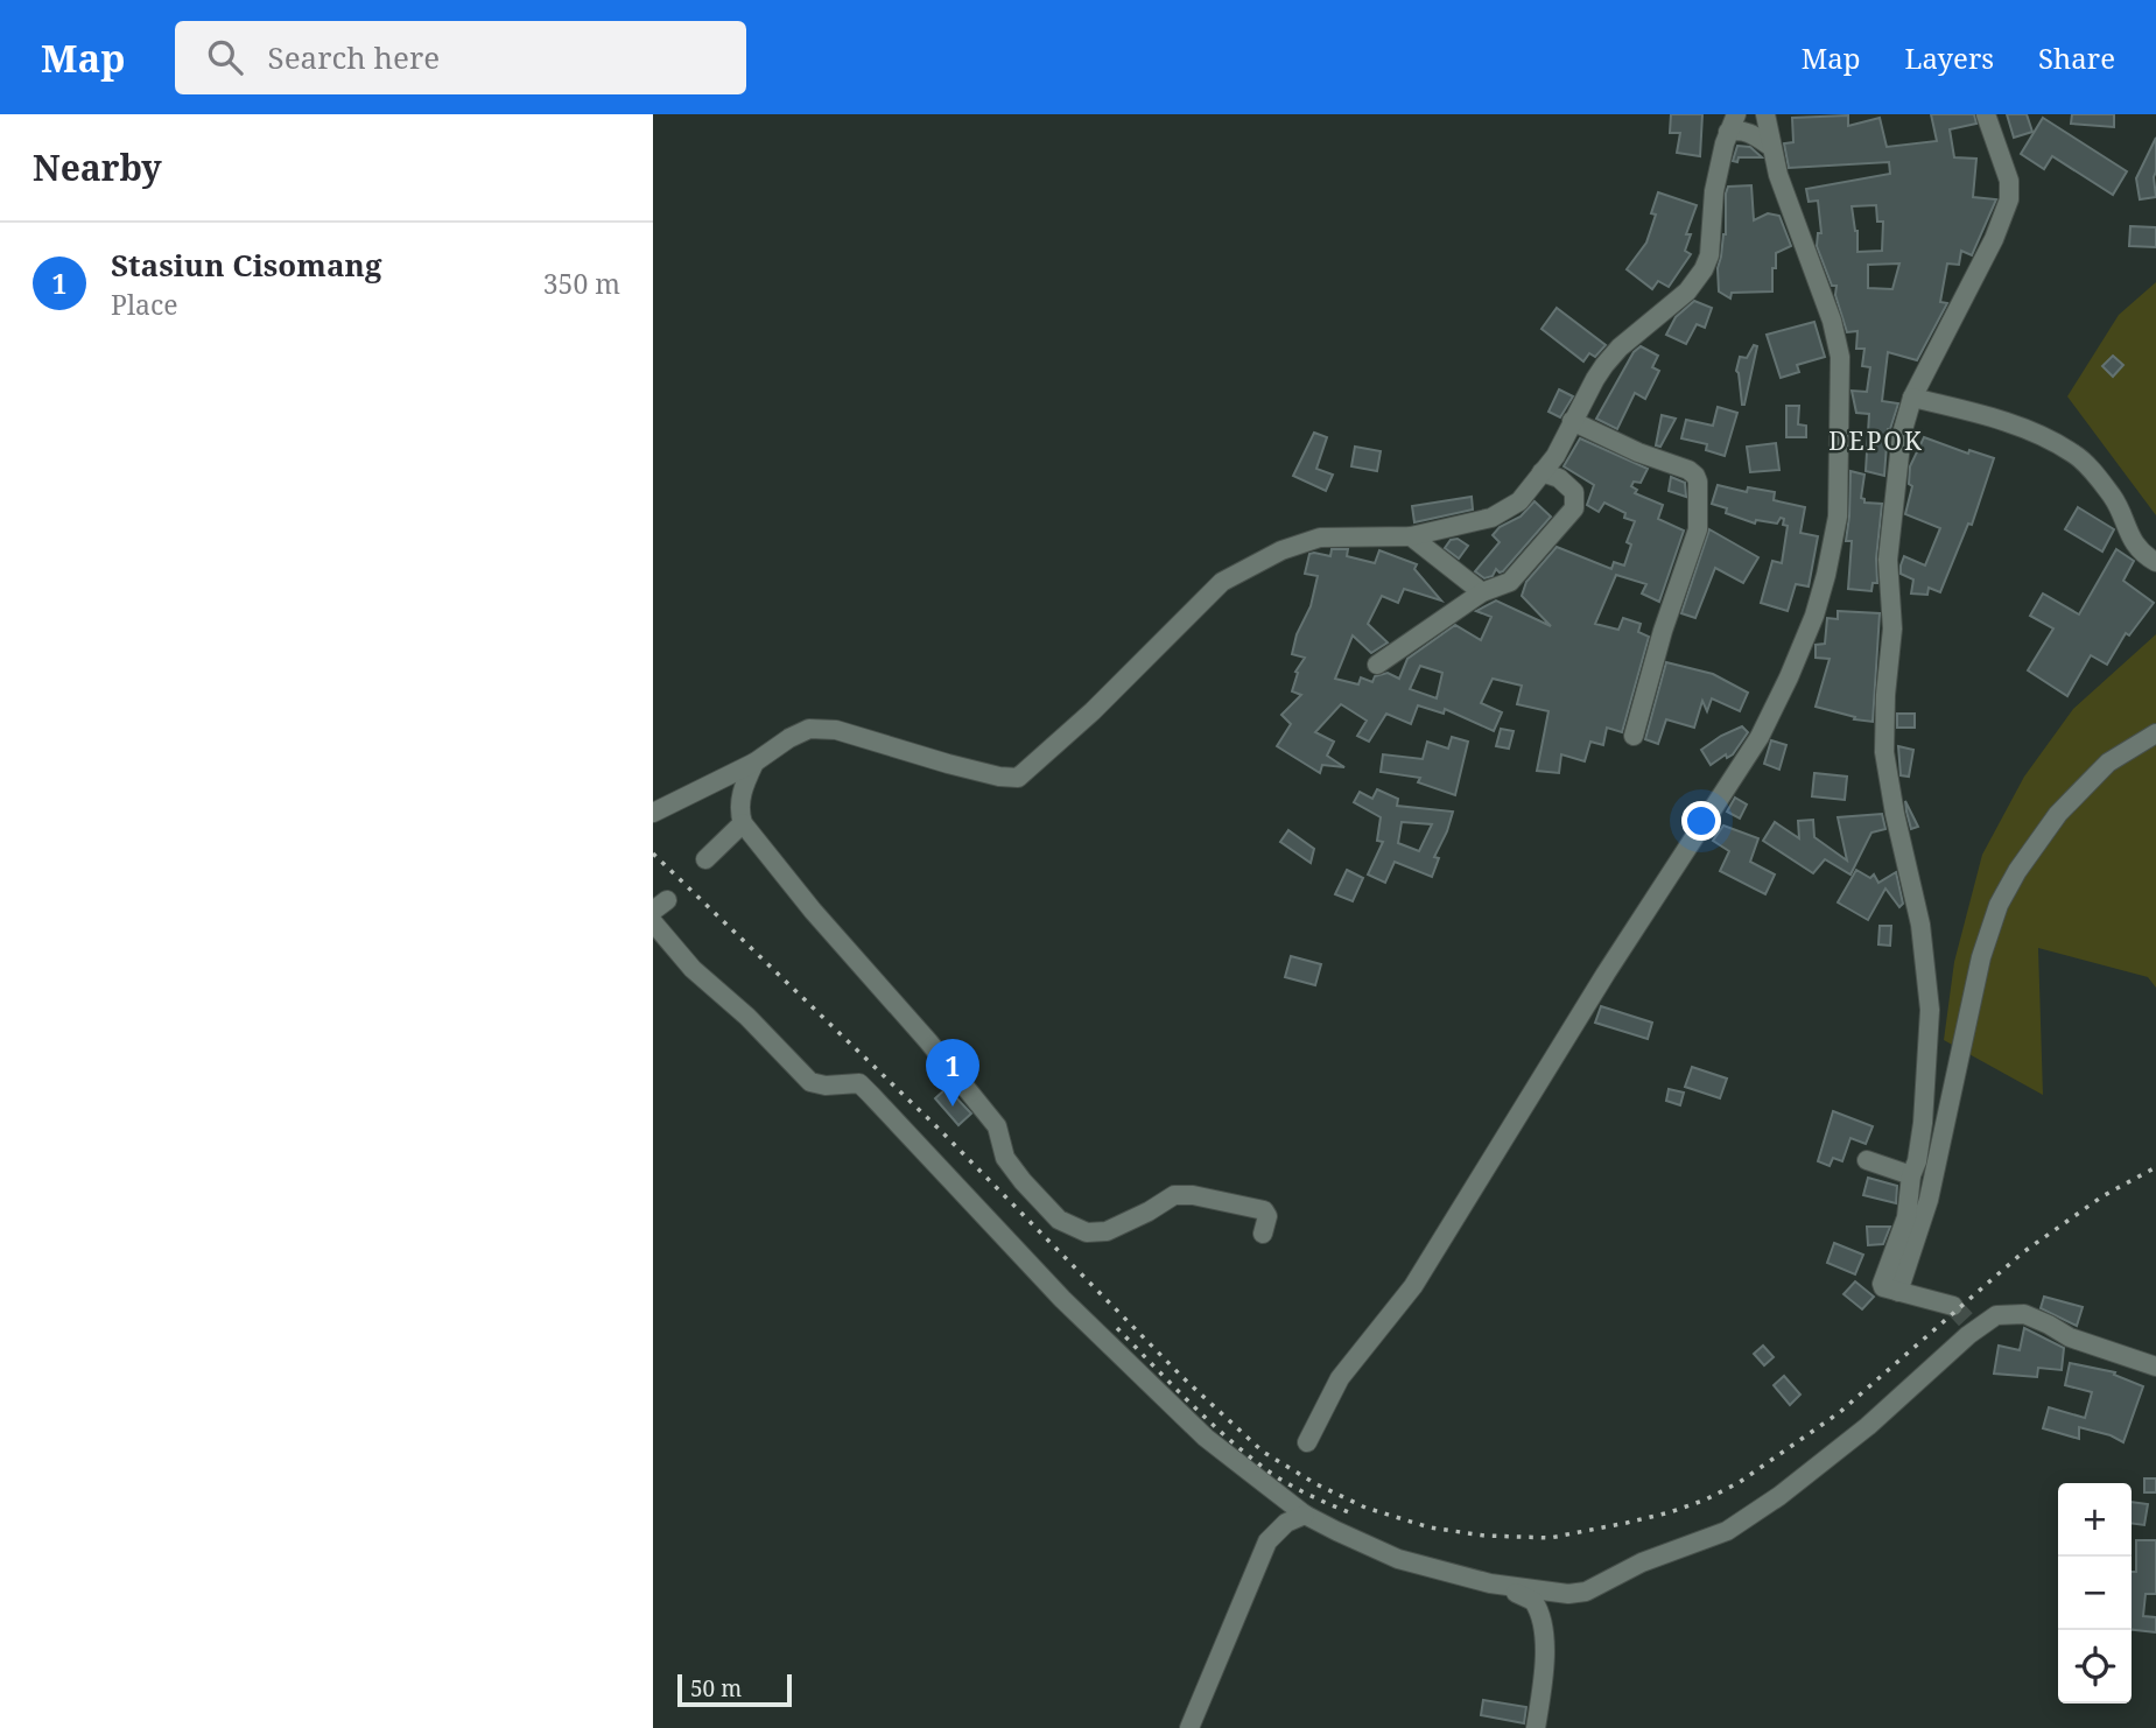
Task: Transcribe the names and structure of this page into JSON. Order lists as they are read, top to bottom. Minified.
{"districts":["DEPOK"],"scale_bar":"50 m","page":{"header":"Map","search":"Search here","nav":["Map","Layers","Share"],"heading":"Nearby","list":[{"mark":"1","name":"Stasiun Cisomang","note":"Place","value":"350 m"}],"pins":"1","map_buttons":["+","−"],"scale":"50 m"}}
